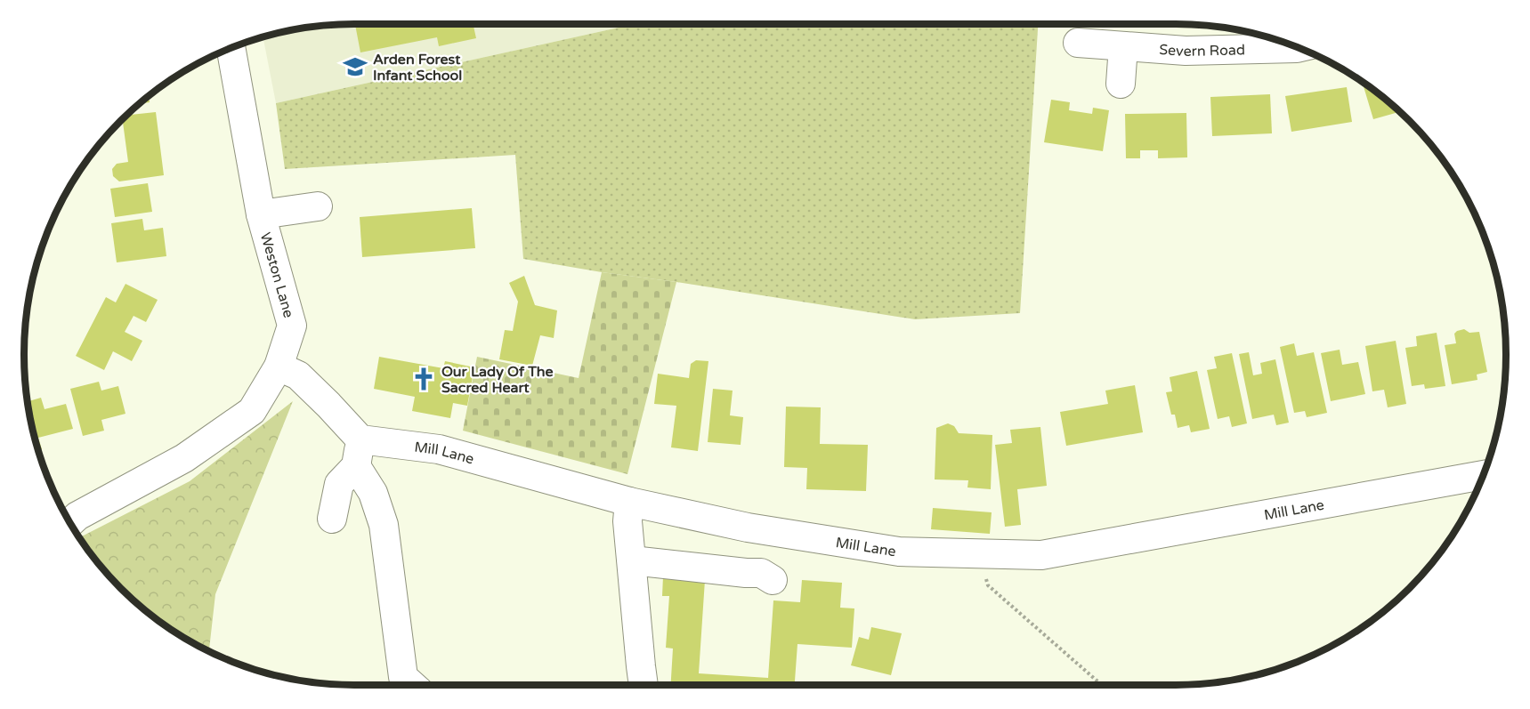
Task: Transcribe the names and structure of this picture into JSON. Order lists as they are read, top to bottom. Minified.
{"streets":{"street":["Severn Road","Weston Lane","Mill Lane"]},"places":{"school or university":["Arden Forest Infant School"],"church":["Our Lady Of The Sacred Heart"]}}
